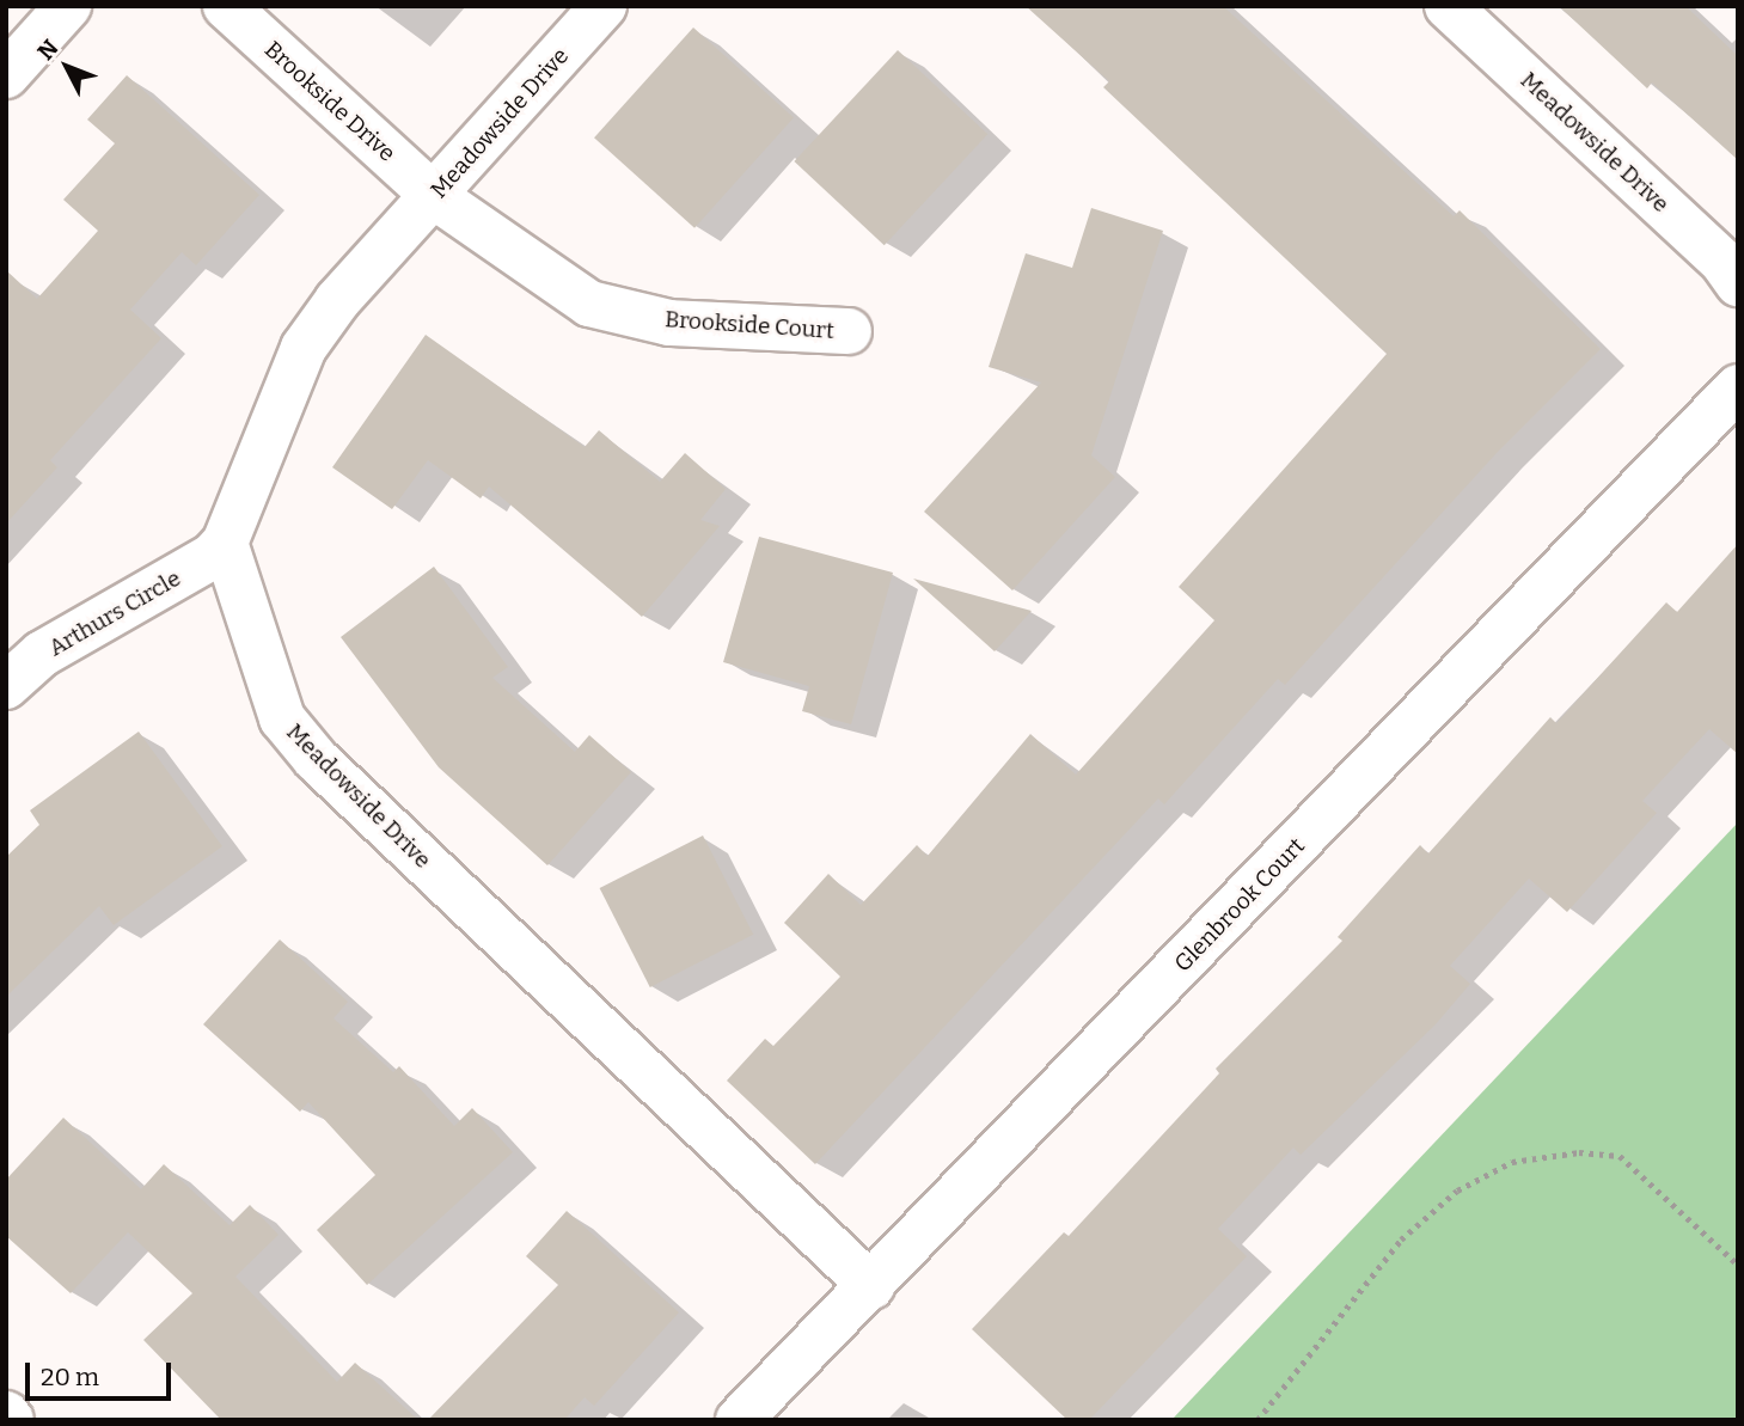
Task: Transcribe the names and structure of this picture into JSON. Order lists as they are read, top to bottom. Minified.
{"streets":{"street":["Brookside Drive","Meadowside Drive","Brookside Court","Arthurs Circle","Glenbrook Court"]},"crossings":[["Brookside Drive","Meadowside Drive"],["Brookside Drive","Brookside Court"],["Meadowside Drive","Brookside Court"],["Meadowside Drive","Arthurs Circle"],["Meadowside Drive","Glenbrook Court"]],"scale_bar":"20 m","north":"top left"}
